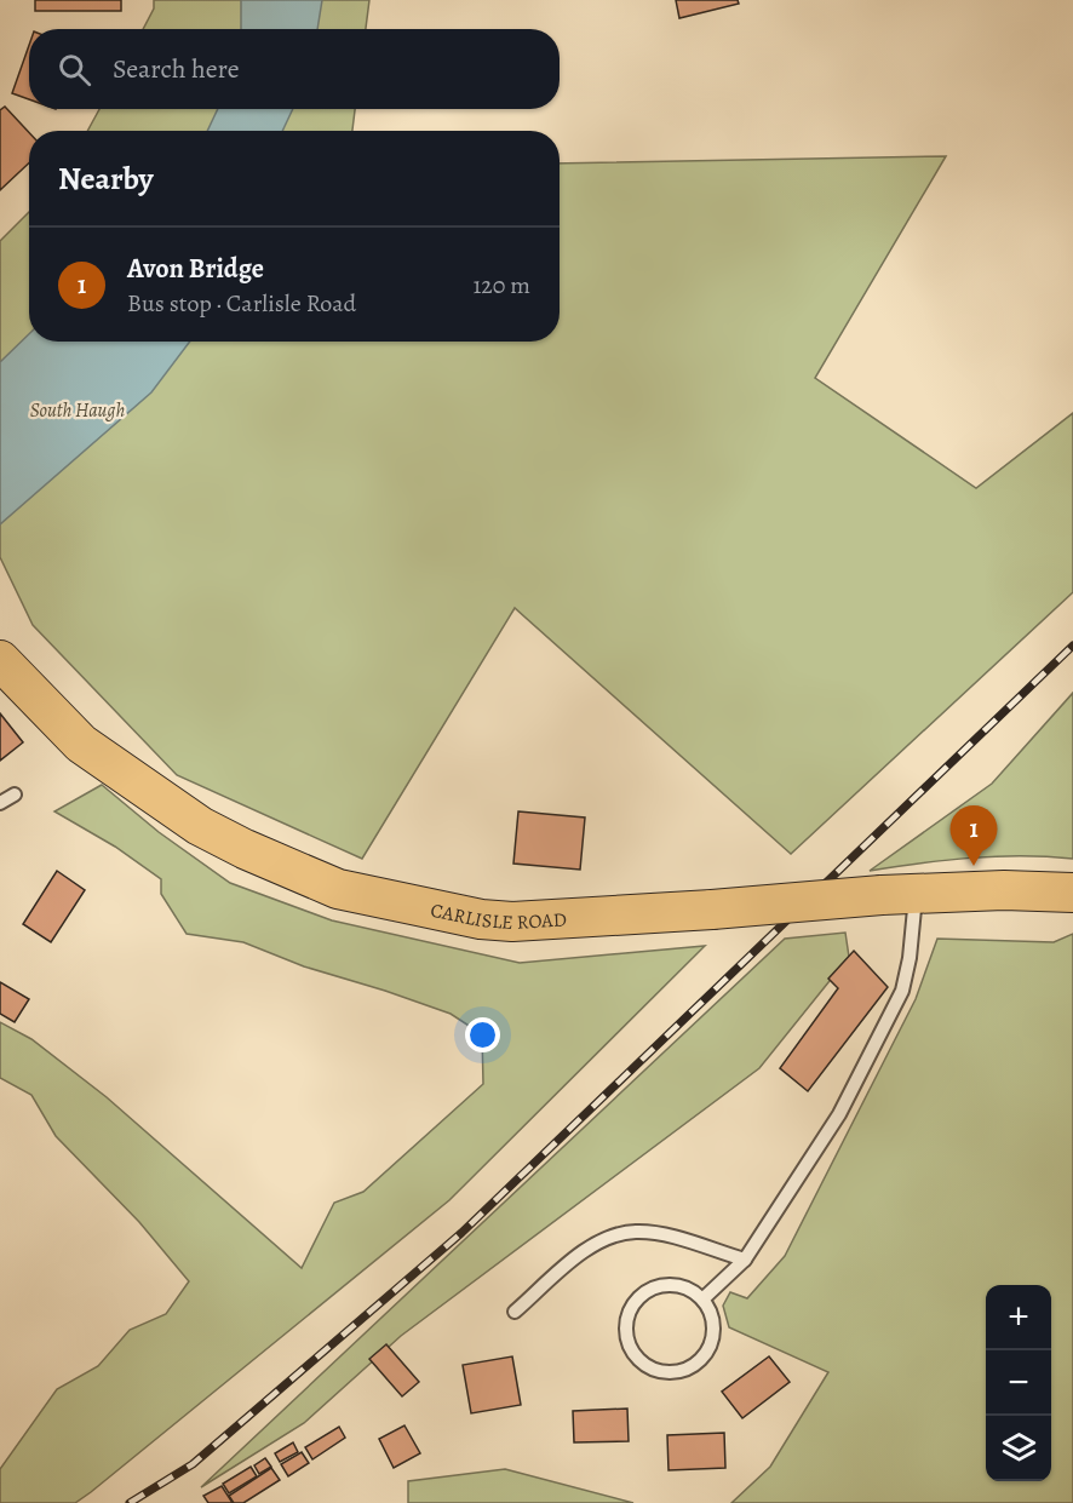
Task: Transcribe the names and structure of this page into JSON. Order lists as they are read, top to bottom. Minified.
{"streets":{"main road":["CARLISLE ROAD"]},"parks":["South Haugh"],"page":{"search":"Search here","heading":"Nearby","list":[{"mark":"1","name":"Avon Bridge","note":"Bus stop · Carlisle Road","value":"120 m"}],"pins":"1","map_buttons":["+","−"]}}
